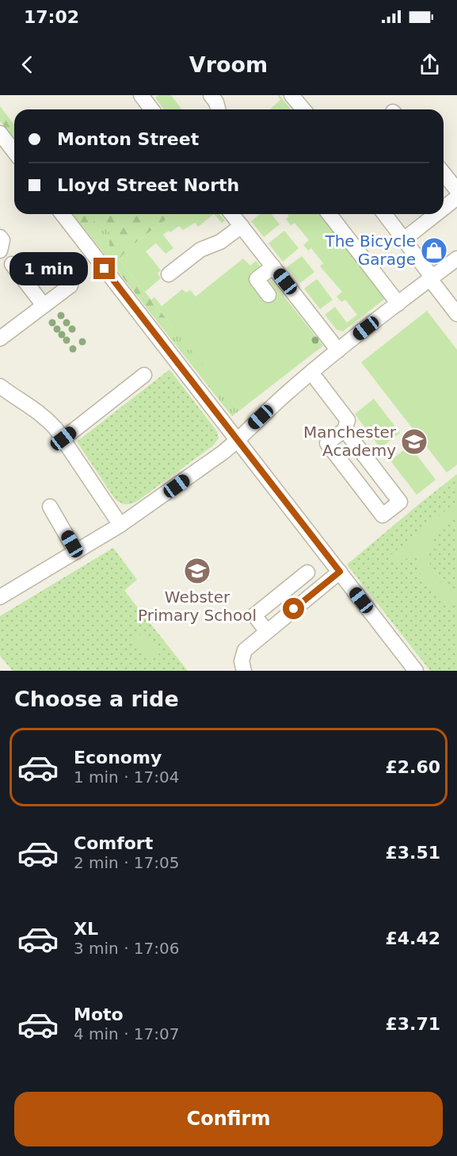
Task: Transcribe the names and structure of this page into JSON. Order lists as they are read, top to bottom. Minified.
{"places":{"shop":["The Bicycle Garage"],"school or university":["Manchester Academy","Webster Primary School"]},"page":{"status":"17:02","header":"Vroom","banner":["Monton Street","Lloyd Street North"],"bubble":"1 min","heading":"Choose a ride","list":[{"name":"Economy","note":"1 min · 17:04","value":"£2.60"},{"name":"Comfort","note":"2 min · 17:05","value":"£3.51"},{"name":"XL","note":"3 min · 17:06","value":"£4.42"},{"name":"Moto","note":"4 min · 17:07","value":"£3.71"}],"buttons":"Confirm"}}
